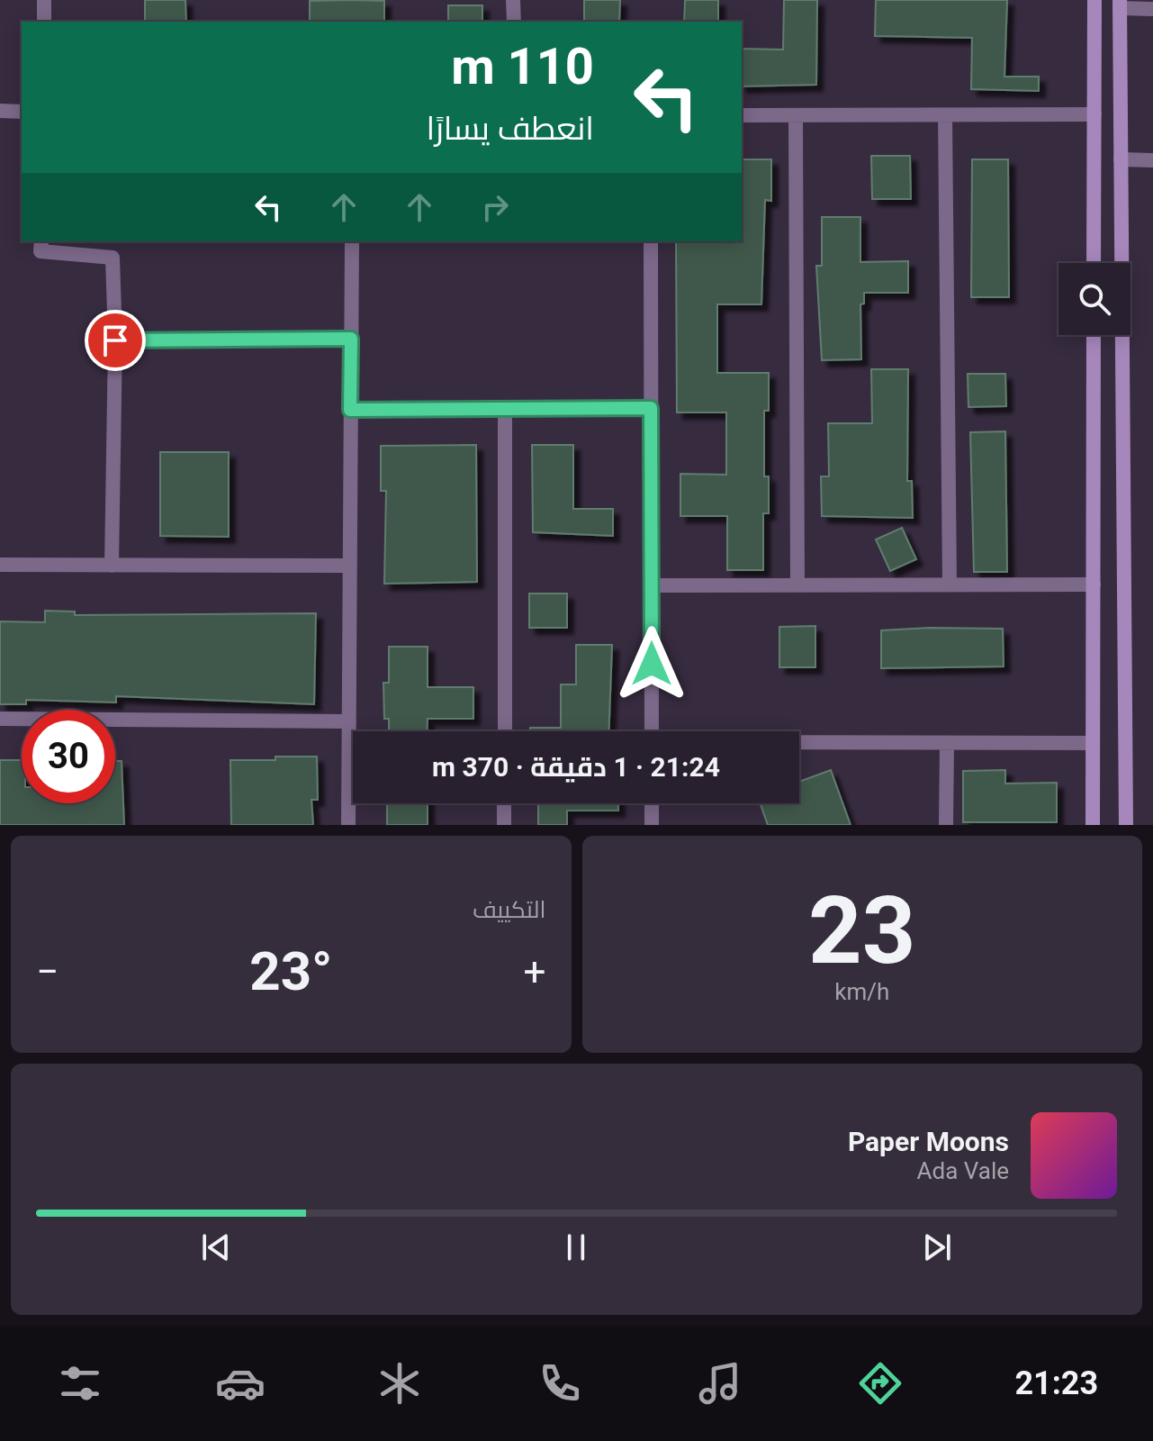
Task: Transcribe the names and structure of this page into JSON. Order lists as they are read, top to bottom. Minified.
{"page":{"turn":["110 m","انعطف يسارًا"],"limit":"30","trip":"21:24 · 1 دقيقة · 370 m","tile":[["23","km/h"],"التكييف"],"heat":["−","23°","+"],"song":["Paper Moons","Ada Vale"],"tabs":"21:23"}}
